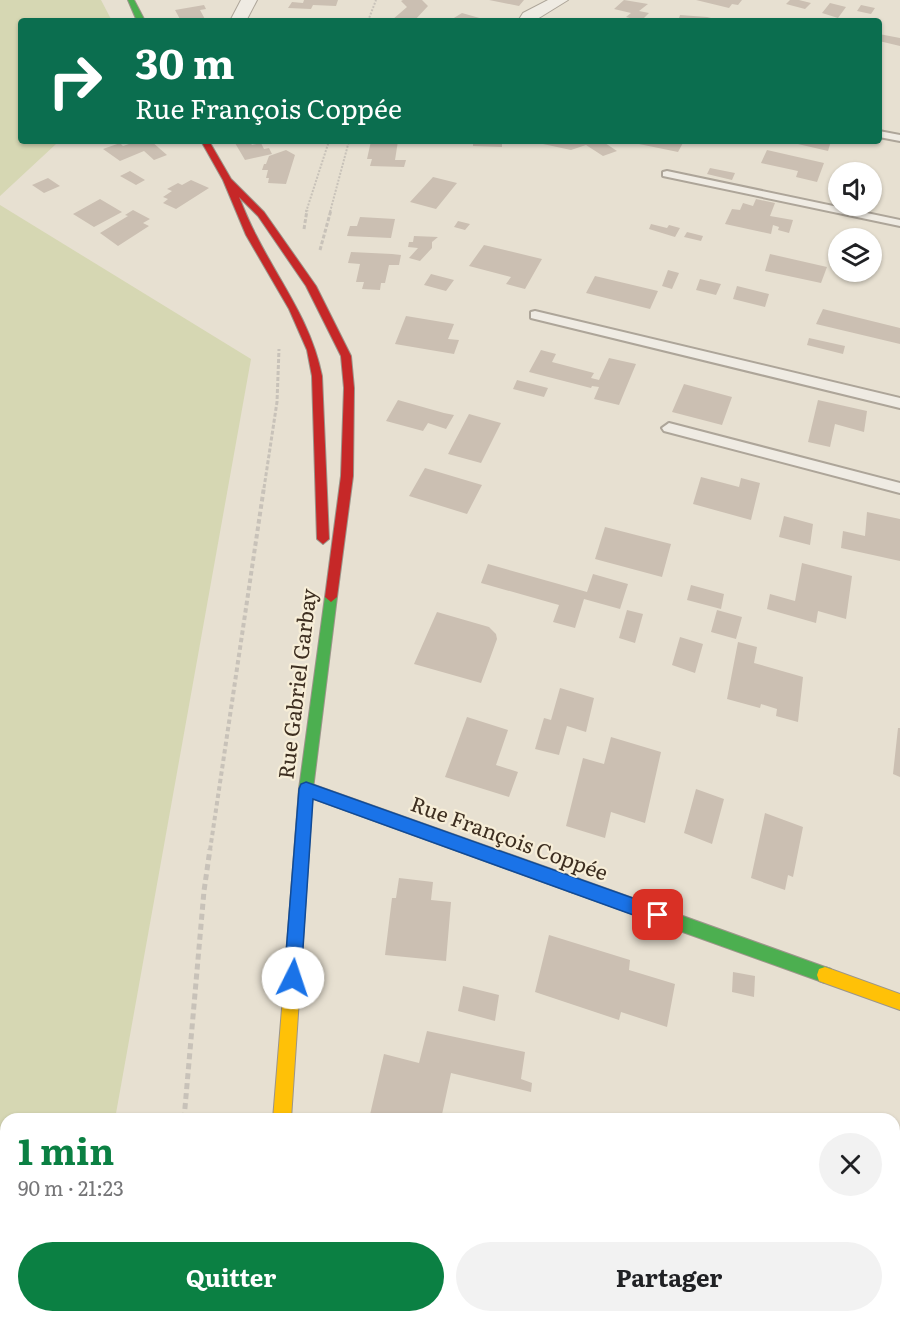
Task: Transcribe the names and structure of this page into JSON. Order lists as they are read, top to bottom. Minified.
{"streets":{"street":["Rue Gabriel Garbay","Rue François Coppée"]},"crossings":[["Rue Gabriel Garbay","Rue François Coppée"]],"page":{"turn":["30 m","Rue François Coppée"],"heading":["1 min","90 m · 21:23"],"buttons":["Quitter","Partager"]}}
